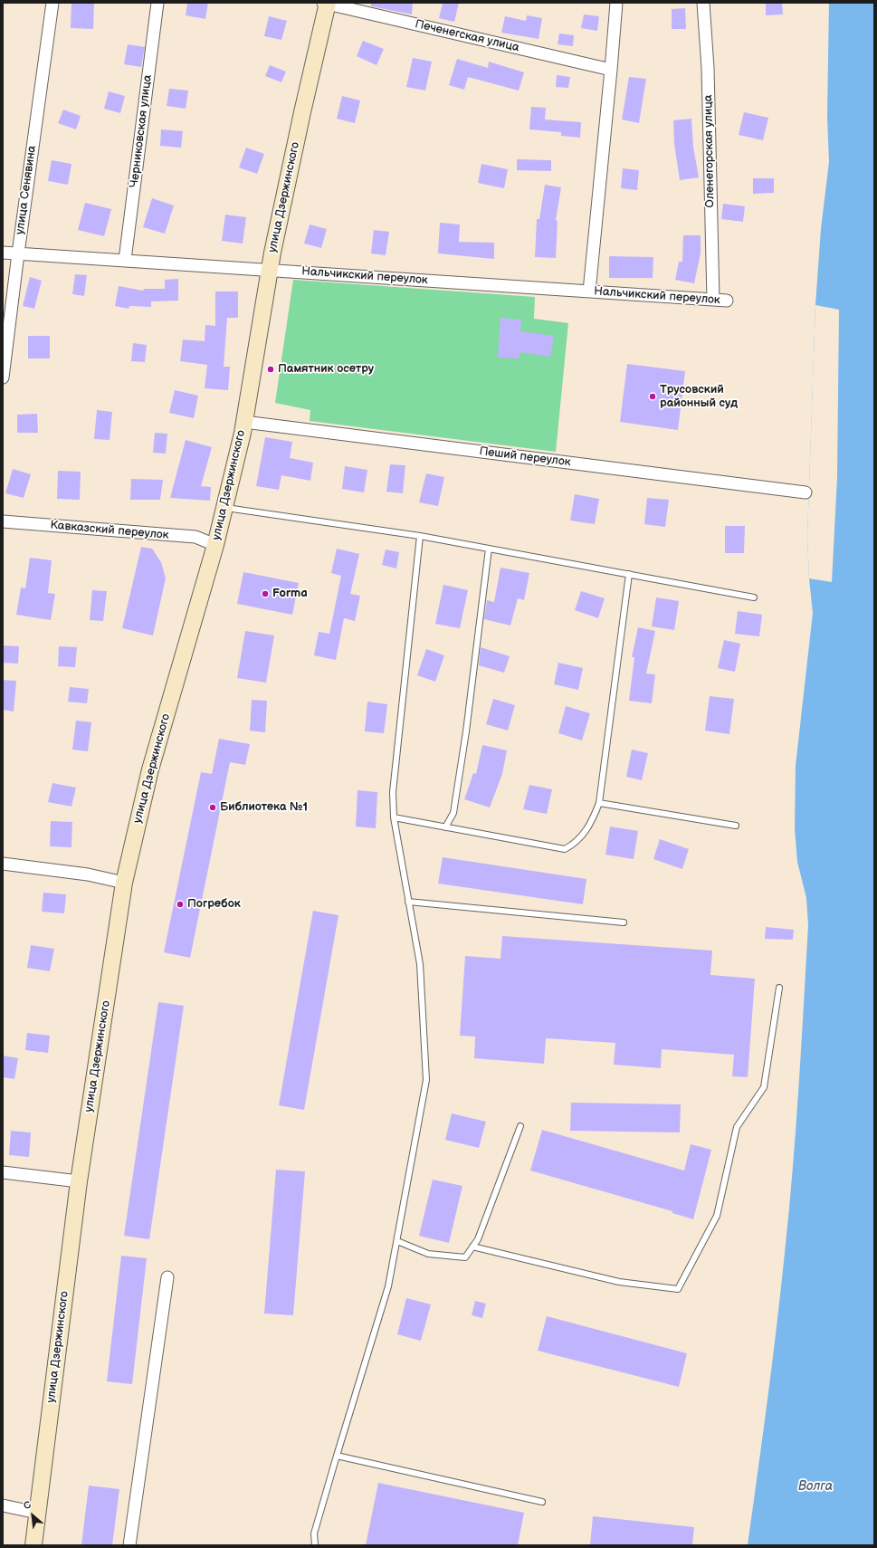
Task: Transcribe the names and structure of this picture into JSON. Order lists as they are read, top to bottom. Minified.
{"streets":{"main road":["улица Дзержинского"],"street":["Печенегская улица","Черниковская улица","Оленегорская улица","улица Сенявина","Нальчикский переулок","Пеший переулок","Кавказский переулок"]},"crossings":[["Печенегская улица","улица Дзержинского"],["Черниковская улица","Нальчикский переулок"],["Оленегорская улица","Нальчикский переулок"],["улица Сенявина","Нальчикский переулок"],["улица Дзержинского","Нальчикский переулок"],["улица Дзержинского","Пеший переулок"],["улица Дзержинского","Кавказский переулок"]],"water":["Волга"],"places":["Памятник осетру","Трусовский районный суд","Forma","Библиотека №1","Погребок"],"north":"top left"}
